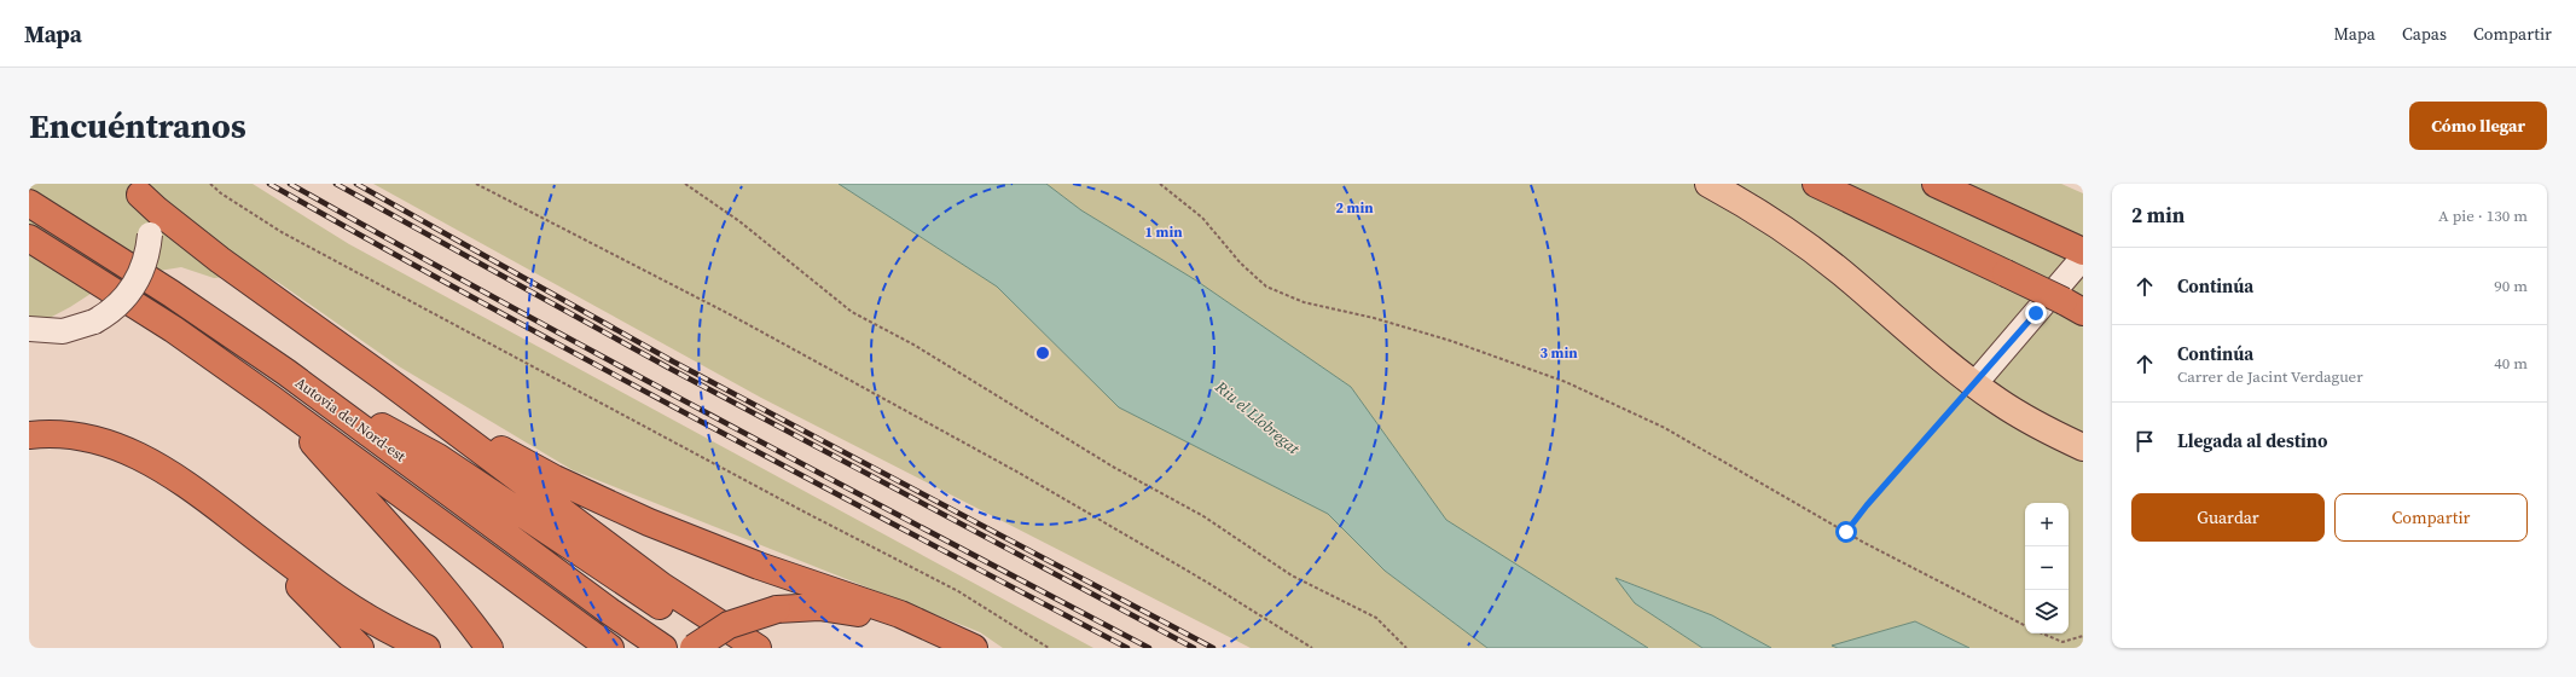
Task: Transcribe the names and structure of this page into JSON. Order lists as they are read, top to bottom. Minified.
{"streets":{"highway":["Autovia del Nord-est"]},"water":["Riu el Llobregat"],"page":{"header":"Mapa","nav":["Mapa","Capas","Compartir"],"buttons":["Cómo llegar",["Guardar","Compartir"]],"title":"Encuéntranos","heading":["2 min","A pie · 130 m"],"list":[["Continúa","90 m"],["Continúa","Carrer de Jacint Verdaguer","40 m"],"Llegada al destino"],"map_buttons":["+","−"]},"rings":["2 min","1 min","3 min"]}
